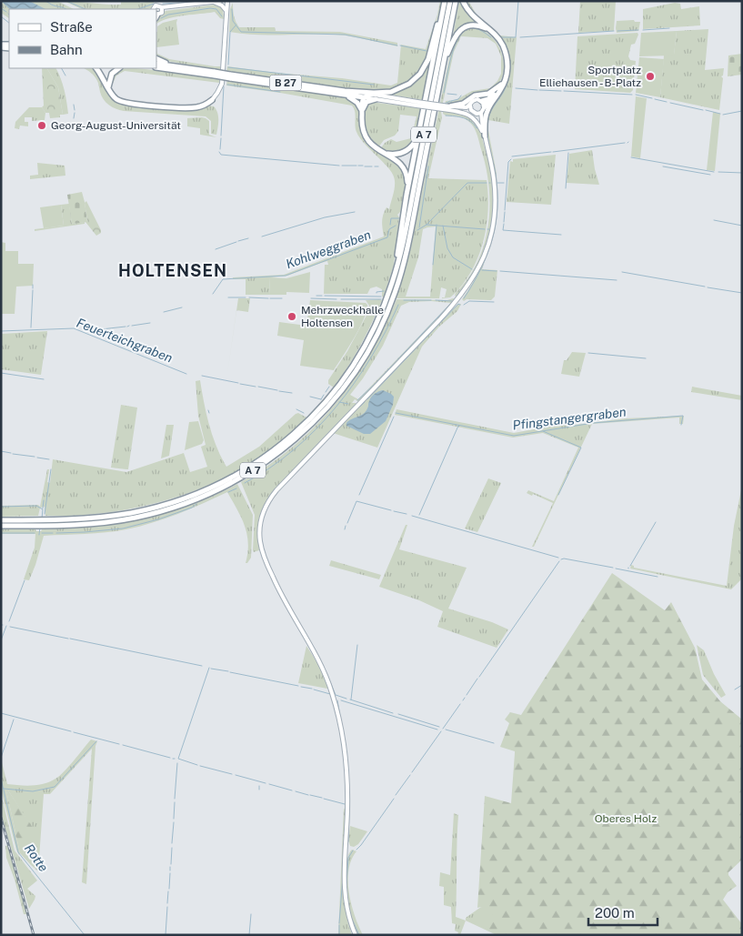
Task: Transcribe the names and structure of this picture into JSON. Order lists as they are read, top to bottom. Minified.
{"streets":{"highway":["B 27","A 7"]},"districts":["HOLTENSEN"],"water":["Kohlweggraben","Feuerteichgraben","Pfingstangergraben","Rotte"],"parks":["Oberes Holz"],"places":["Sportplatz Elliehausen - B-Platz","Georg-August-Universität","Mehrzweckhalle Holtensen"],"legend":["Straße","Bahn"],"scale_bar":"200 m"}
